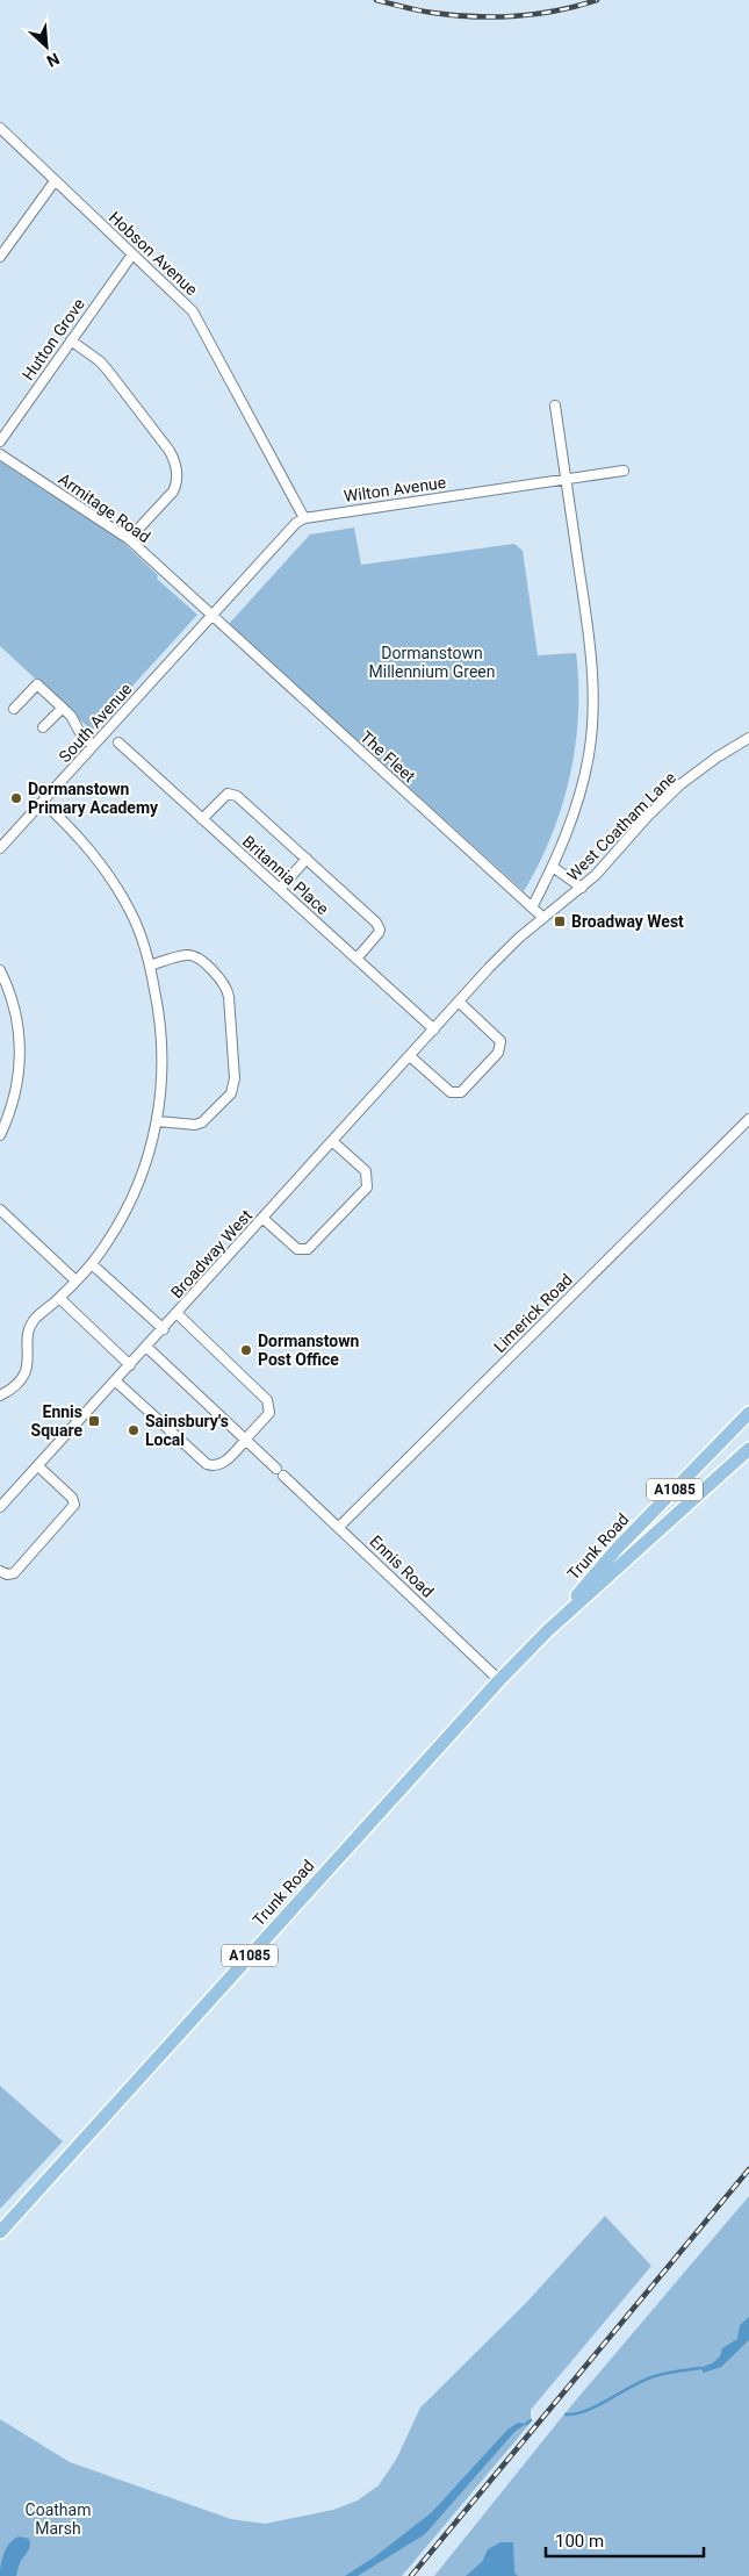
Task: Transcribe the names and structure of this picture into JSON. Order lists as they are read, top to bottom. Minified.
{"streets":{"main road":["A1085","Trunk Road"],"street":["Hobson Avenue","Hutton Grove","Wilton Avenue","Armitage Road","South Avenue","The Fleet","West Coatham Lane","Britannia Place","Broadway West","Limerick Road","Ennis Road"]},"crossings":[["Hobson Avenue","Hutton Grove"],["Hobson Avenue","Wilton Avenue"],["Armitage Road","South Avenue"],["Armitage Road","The Fleet"],["South Avenue","The Fleet"],["The Fleet","West Coatham Lane"],["The Fleet","Broadway West"],["West Coatham Lane","Broadway West"],["Britannia Place","Broadway West"],["Broadway West","Ennis Road"],["Limerick Road","Ennis Road"],["Trunk Road","Ennis Road"]],"parks":["Dormanstown Millennium Green","Coatham Marsh"],"places":{"other":["Dormanstown Primary Academy","Dormanstown Post Office","Sainsbury's Local"],"transit":["Broadway West","Ennis Square"]},"scale_bar":"100 m","north":"bottom right"}
